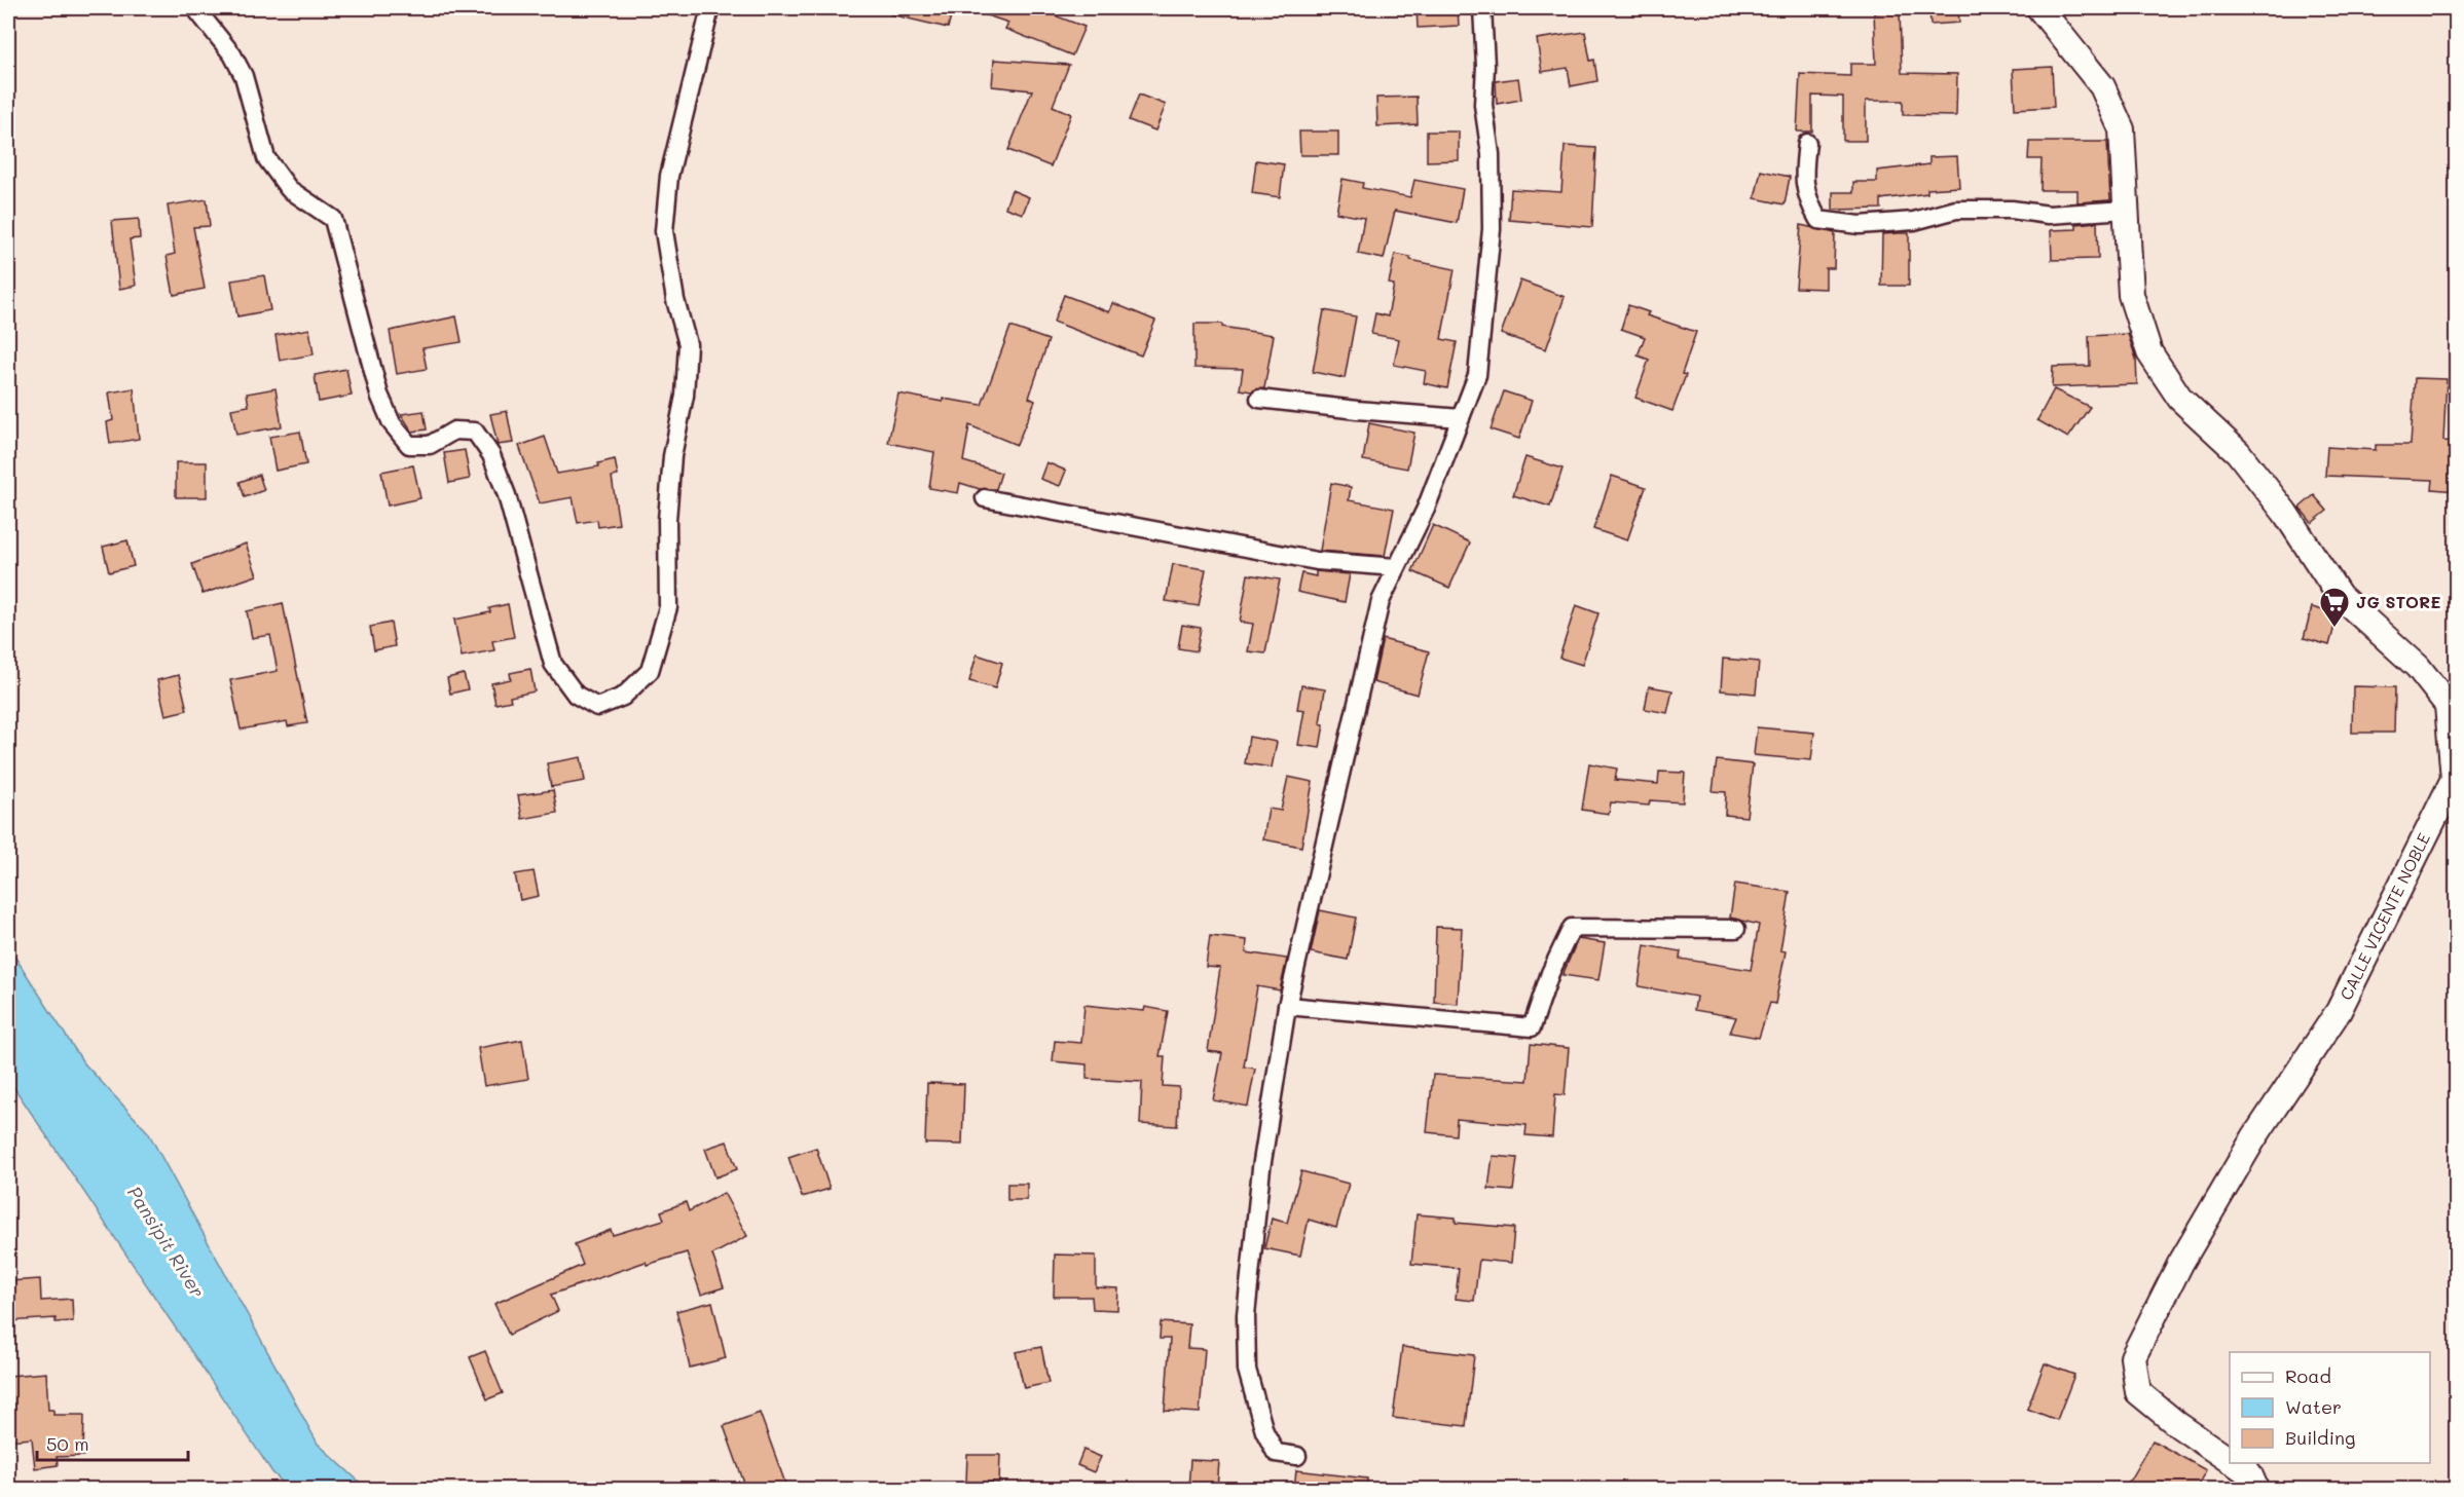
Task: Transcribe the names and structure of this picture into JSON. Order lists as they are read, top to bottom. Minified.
{"streets":{"street":["CALLE VICENTE NOBLE"]},"water":["Pansipit River"],"places":{"supermarket":["JG STORE"]},"legend":["Road","Water","Building"],"scale_bar":"50 m"}
